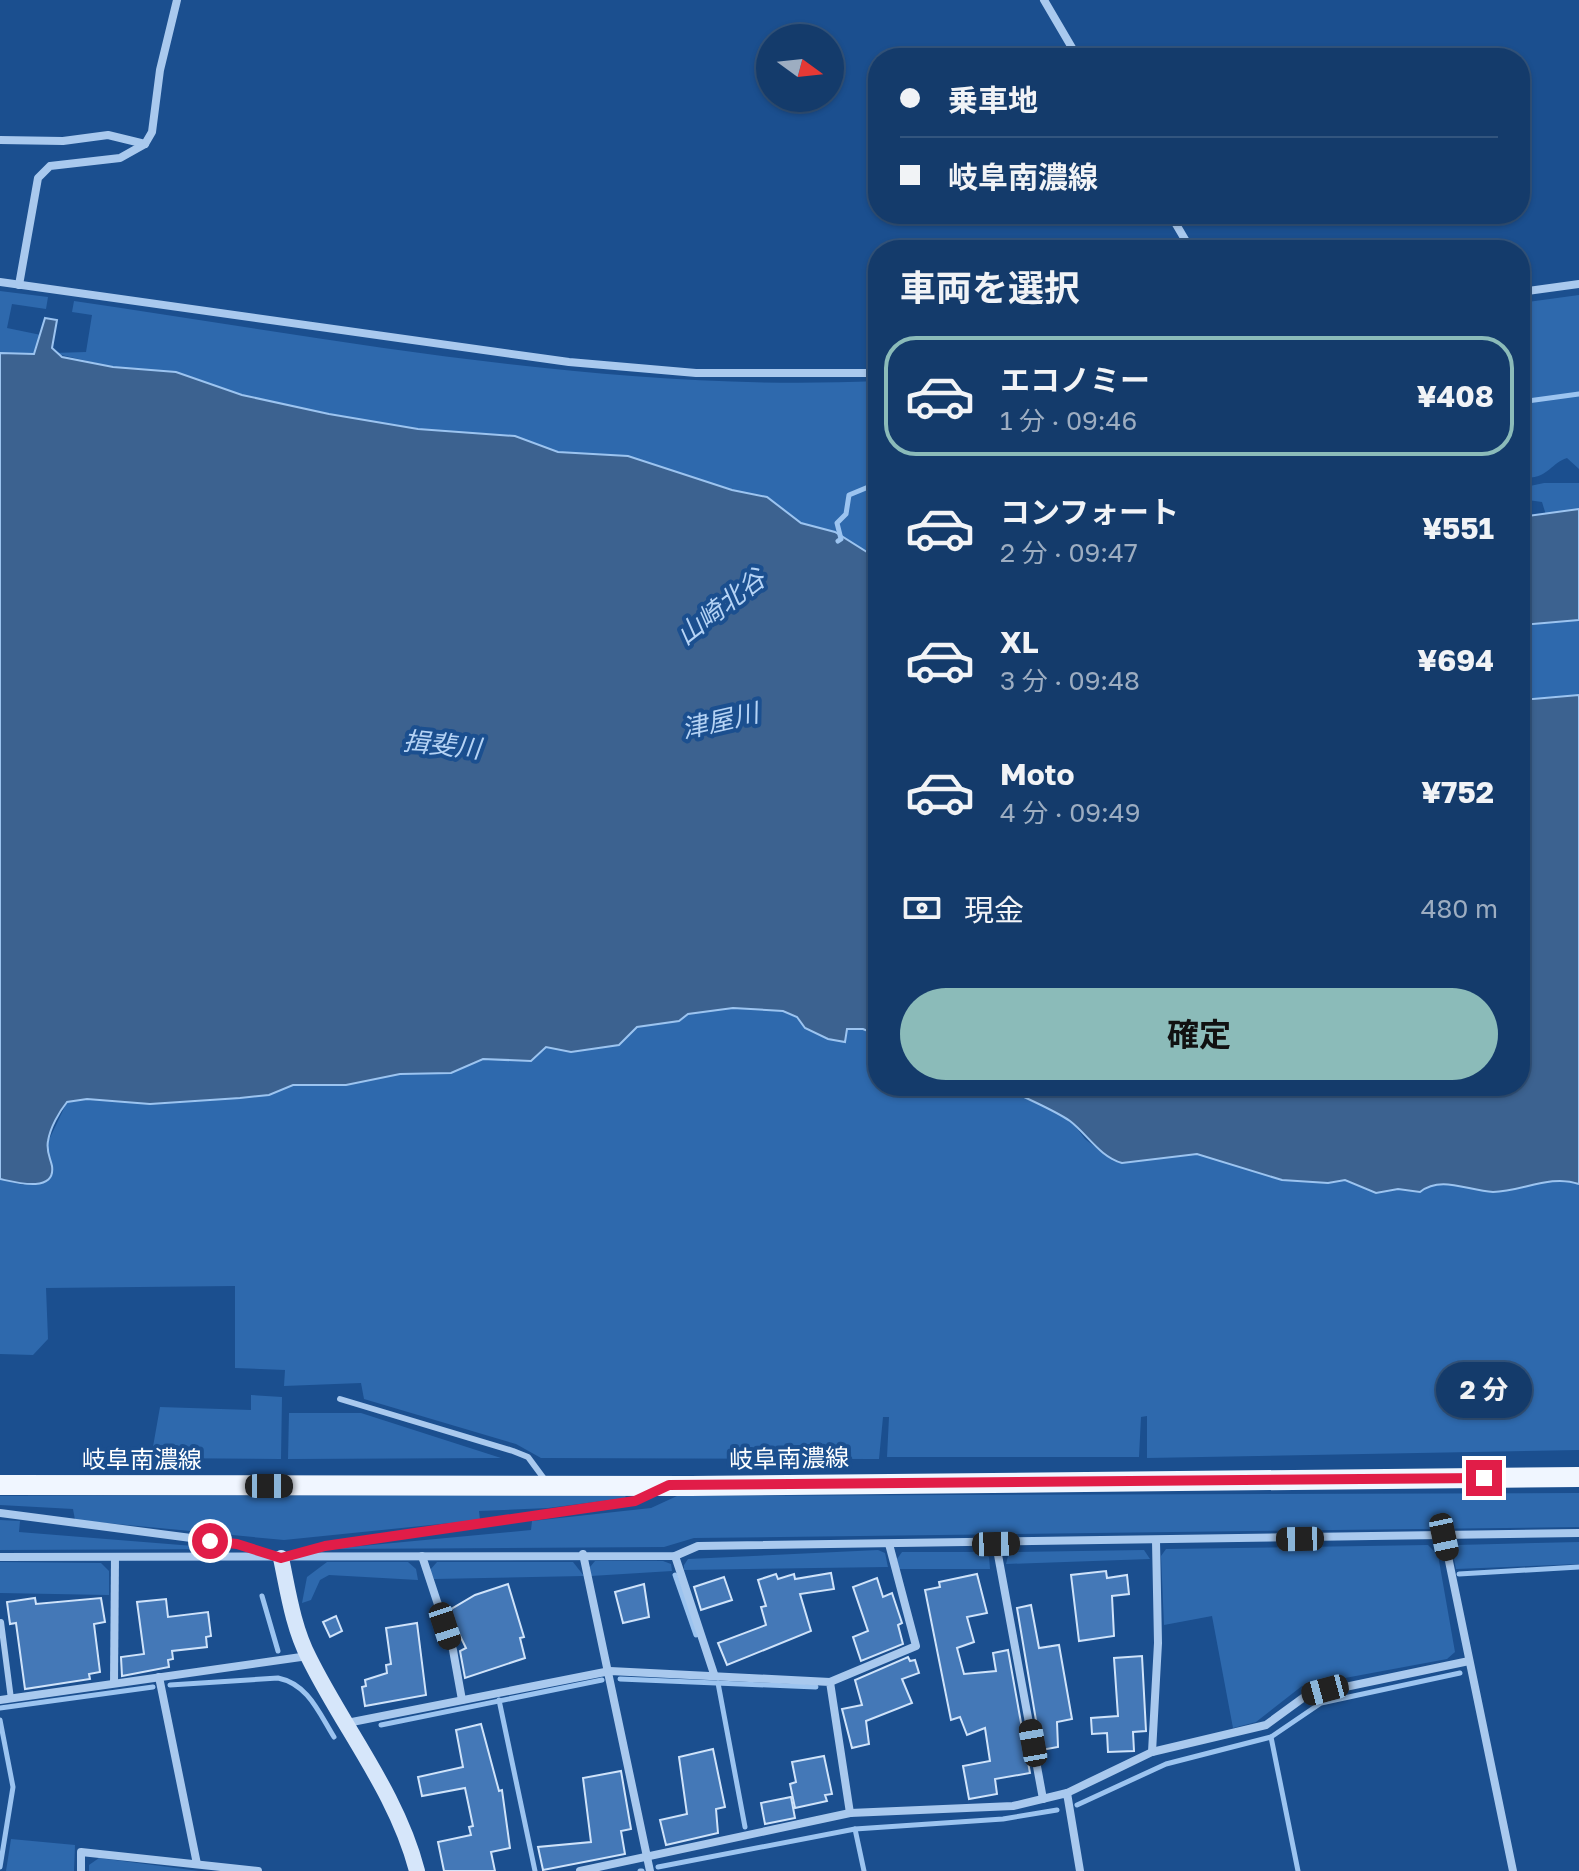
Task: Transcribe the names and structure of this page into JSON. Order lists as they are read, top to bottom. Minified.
{"streets":{"main road":["岐阜南濃線"]},"water":["山崎北谷","津屋川","揖斐川"],"north":"right","page":{"banner":["乗車地","岐阜南濃線"],"heading":"車両を選択","list":[{"name":"エコノミー","note":"1 分 · 09:46","value":"¥408"},{"name":"コンフォート","note":"2 分 · 09:47","value":"¥551"},{"name":"XL","note":"3 分 · 09:48","value":"¥694"},{"name":"Moto","note":"4 分 · 09:49","value":"¥752"}],"pay":["現金","480 m"],"buttons":"確定","bubble":"2 分"}}
